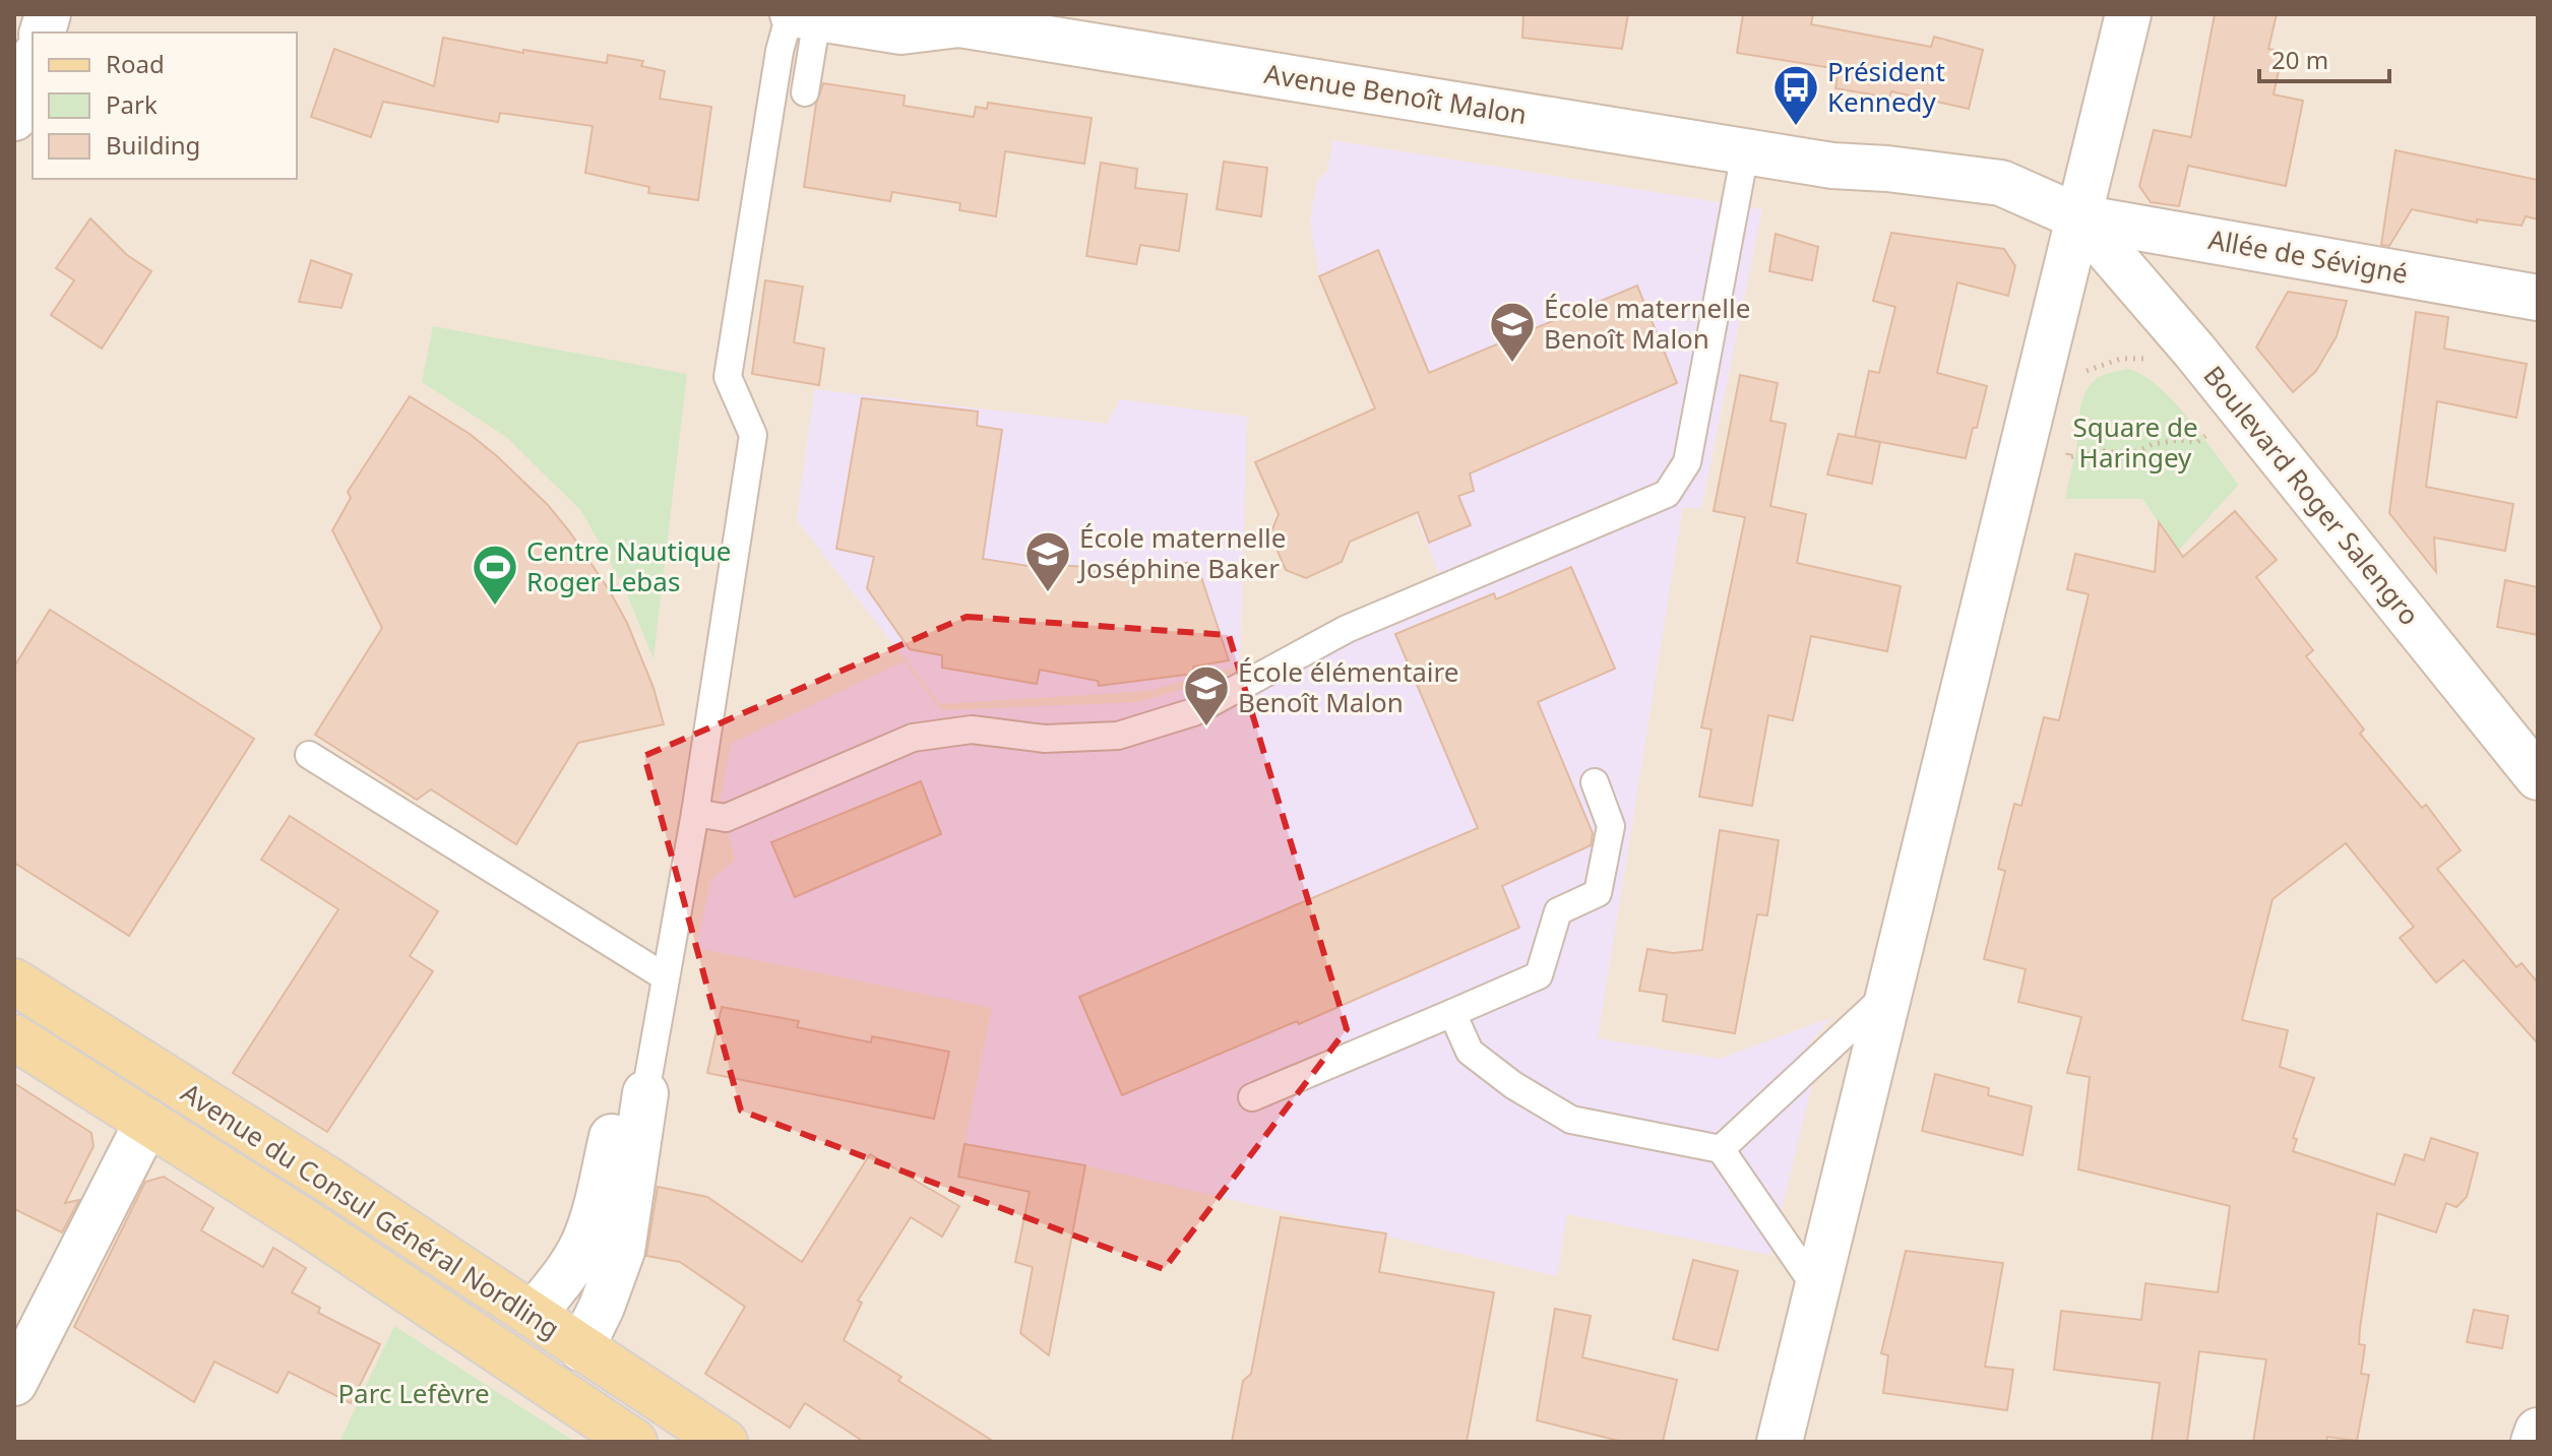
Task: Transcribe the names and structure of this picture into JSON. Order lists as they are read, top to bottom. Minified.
{"streets":{"main road":["Avenue Benoît Malon","Allée de Sévigné","Boulevard Roger Salengro","Avenue du Consul Général Nordling"]},"crossings":[["Avenue Benoît Malon","Allée de Sévigné"],["Avenue Benoît Malon","Boulevard Roger Salengro"],["Allée de Sévigné","Boulevard Roger Salengro"]],"parks":["Square de Haringey","Parc Lefèvre"],"places":{"bus stop":["Président Kennedy"],"school or university":["École maternelle Benoît Malon","École maternelle Joséphine Baker","École élémentaire Benoît Malon"],"sports":["Centre Nautique Roger Lebas"]},"legend":["Road","Park","Building"],"scale_bar":"20 m"}
